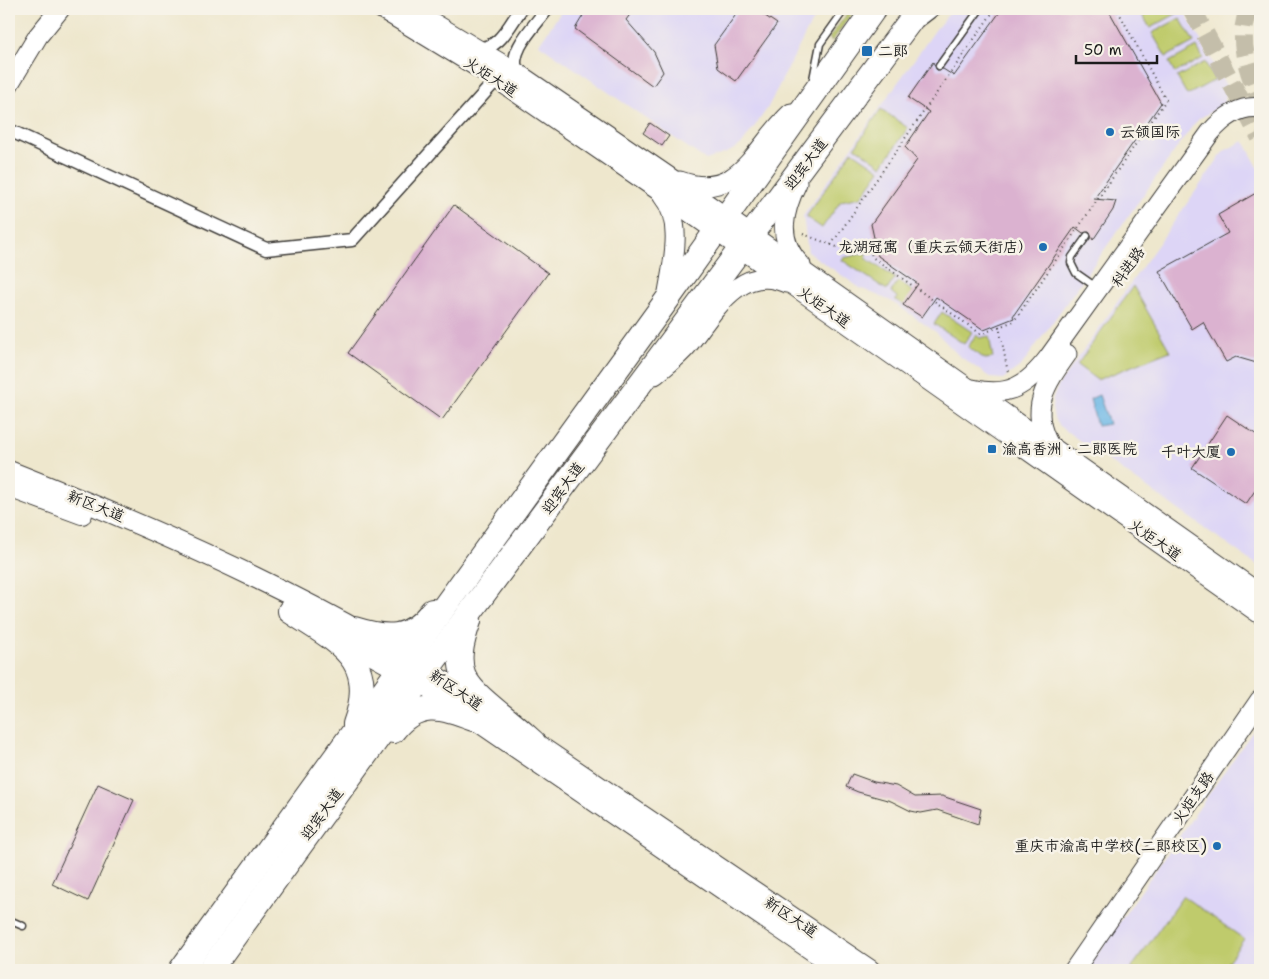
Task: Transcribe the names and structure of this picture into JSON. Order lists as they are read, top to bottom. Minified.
{"streets":{"highway":["迎宾大道"],"main road":["火炬大道","科进路","新区大道","火炬支路"]},"crossings":[["火炬大道","迎宾大道"],["火炬大道","科进路"],["迎宾大道","新区大道"]],"places":{"transit":["二郎","渝高香洲‧二郎医院"],"other":["云领国际","龙湖冠寓（重庆云领天街店）","千叶大厦","重庆市渝高中学校(二郎校区)"]},"scale_bar":"50 m"}
